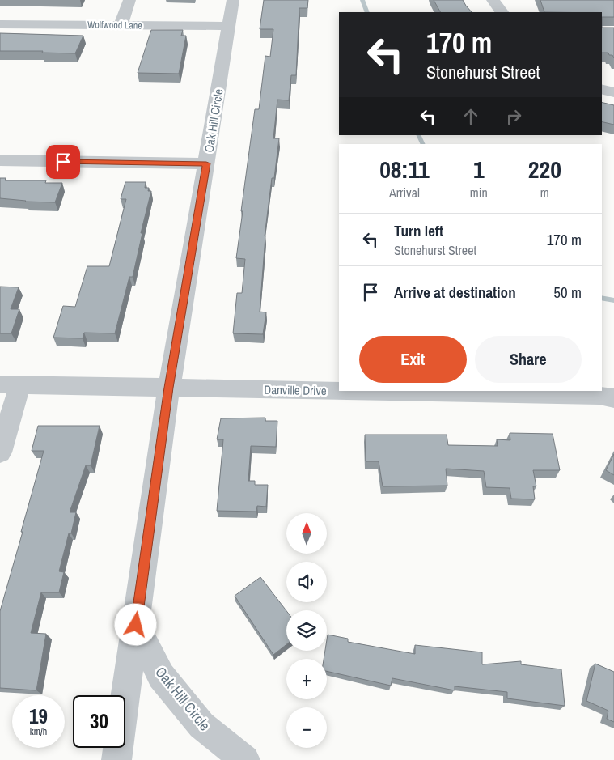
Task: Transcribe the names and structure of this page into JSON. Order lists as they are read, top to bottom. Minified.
{"streets":{"street":["Wolfwood Lane","Oak Hill Circle","Danville Drive"]},"crossings":[["Wolfwood Lane","Oak Hill Circle"],["Oak Hill Circle","Danville Drive"]],"north":"top","page":{"turn":["170 m","Stonehurst Street"],"eta":["08:11","Arrival","1","min","220","m"],"list":[{"name":"Turn left","note":"Stonehurst Street","value":"170 m"},{"name":"Arrive at destination","value":"50 m"}],"buttons":["Exit","Share"],"map_buttons":["+","−"],"speed":"19 km/h","limit":"30"}}
